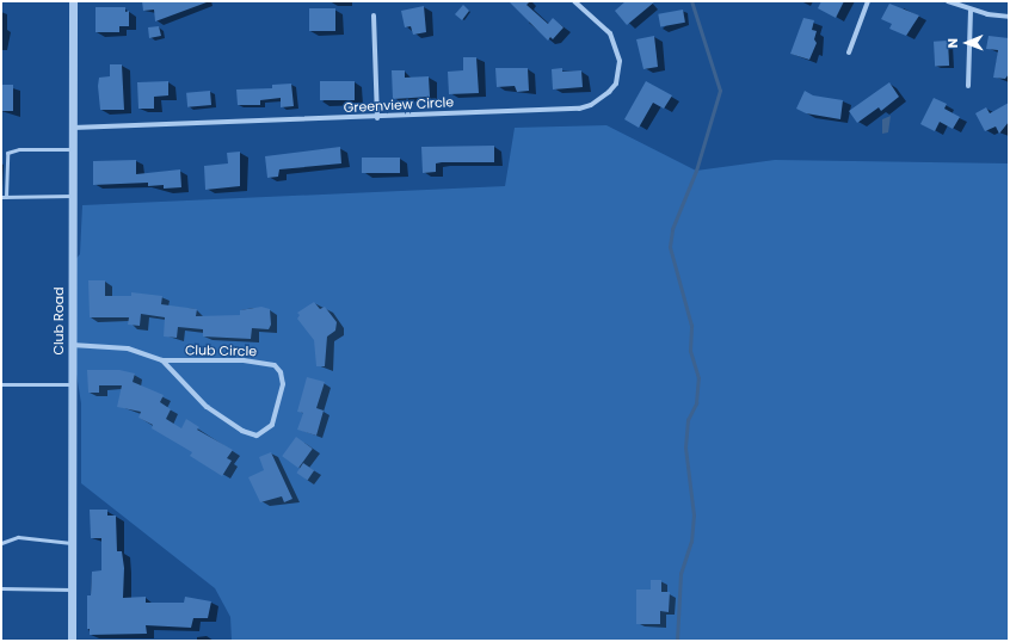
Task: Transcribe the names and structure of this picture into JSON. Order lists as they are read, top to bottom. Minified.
{"streets":{"street":["Greenview Circle","Club Road","Club Circle"]},"crossings":[["Greenview Circle","Club Road"],["Club Road","Club Circle"]],"north":"left"}
